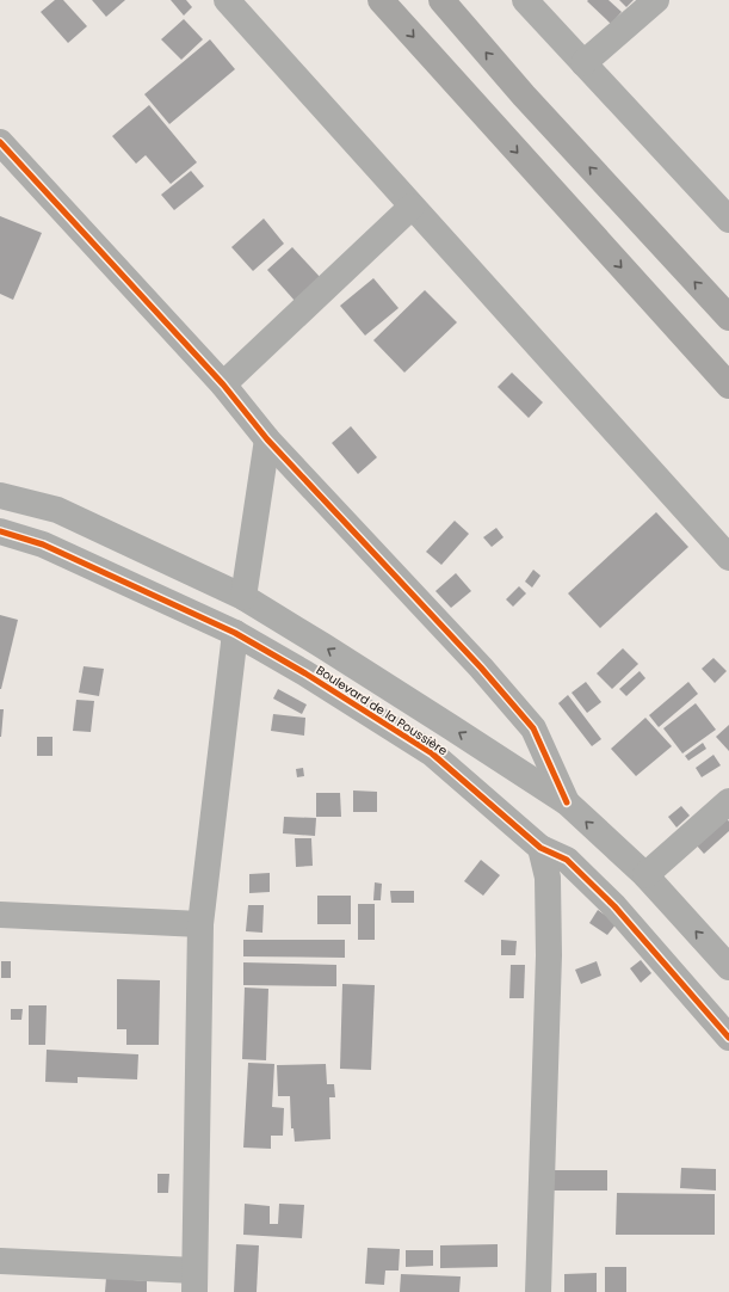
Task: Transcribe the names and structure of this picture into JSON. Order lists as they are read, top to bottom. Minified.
{"streets":{"street":["Boulevard de la Poussière"]}}
